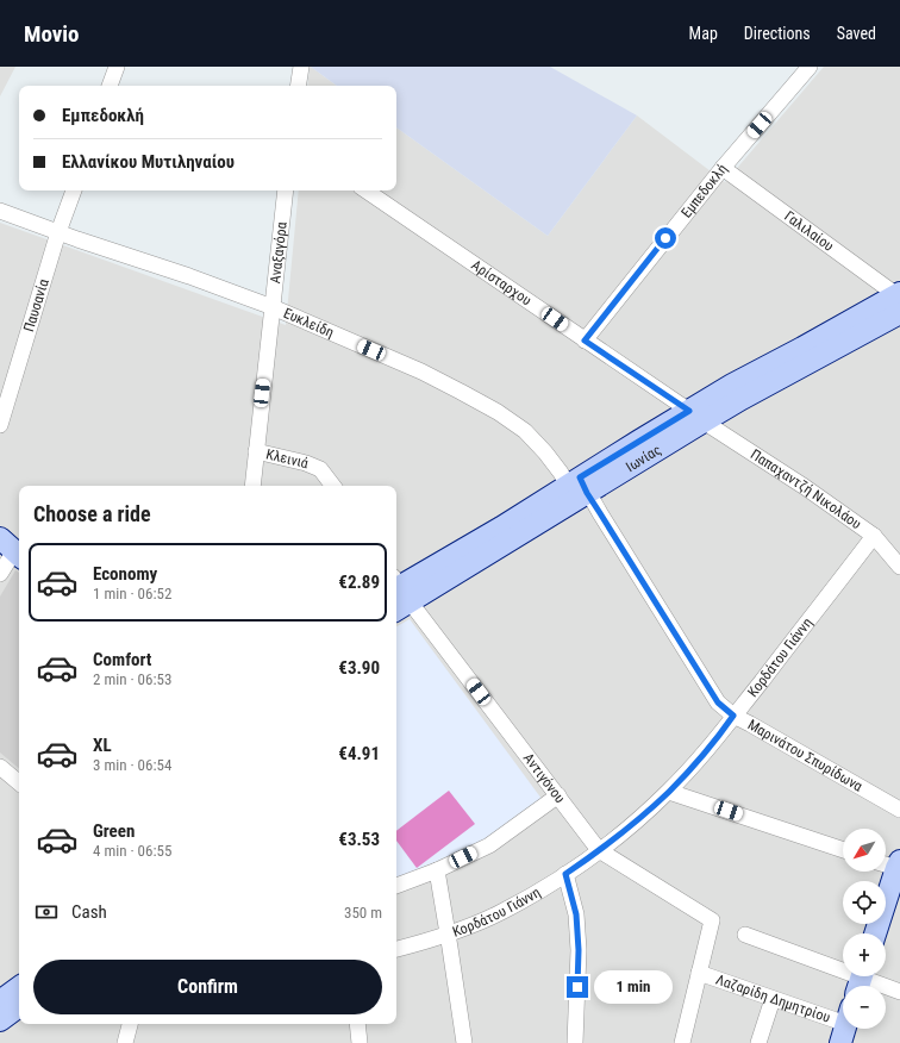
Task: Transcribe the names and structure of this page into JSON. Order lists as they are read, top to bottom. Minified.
{"streets":{"main road":["Ιωνίας"],"street":["Εμπεδοκλή","Γαλιλαίου","Αναξαγόρα","Αρίσταρχου","Παυσανία","Ευκλείδη","Κλεινιά","Παπαχαντζή Νικολάου","Κορδάτου Γιάννη","Μαρινάτου Σπυρίδωνα","Αντιγόνου","Λαζαρίδη Δημητρίου"]},"crossings":[["Εμπεδοκλή","Γαλιλαίου"],["Εμπεδοκλή","Αρίσταρχου"],["Γαλιλαίου","Ιωνίας"],["Αναξαγόρα","Ευκλείδη"],["Αναξαγόρα","Κλεινιά"],["Αρίσταρχου","Ιωνίας"],["Αρίσταρχου","Παπαχαντζή Νικολάου"],["Παυσανία","Ευκλείδη"],["Ευκλείδη","Ιωνίας"],["Ευκλείδη","Μαρινάτου Σπυρίδωνα"],["Ιωνίας","Παπαχαντζή Νικολάου"],["Ιωνίας","Μαρινάτου Σπυρίδωνα"],["Ιωνίας","Αντιγόνου"],["Παπαχαντζή Νικολάου","Κορδάτου Γιάννη"],["Κορδάτου Γιάννη","Μαρινάτου Σπυρίδωνα"],["Κορδάτου Γιάννη","Αντιγόνου"],["Αντιγόνου","Λαζαρίδη Δημητρίου"]],"north":"bottom left","page":{"header":"Movio","nav":["Map","Directions","Saved"],"banner":["Εμπεδοκλή","Ελλανίκου Μυτιληναίου"],"heading":"Choose a ride","list":[{"name":"Economy","note":"1 min · 06:52","value":"€2.89"},{"name":"Comfort","note":"2 min · 06:53","value":"€3.90"},{"name":"XL","note":"3 min · 06:54","value":"€4.91"},{"name":"Green","note":"4 min · 06:55","value":"€3.53"}],"map_buttons":["+","−"],"pay":["Cash","350 m"],"buttons":"Confirm","bubble":"1 min"}}
